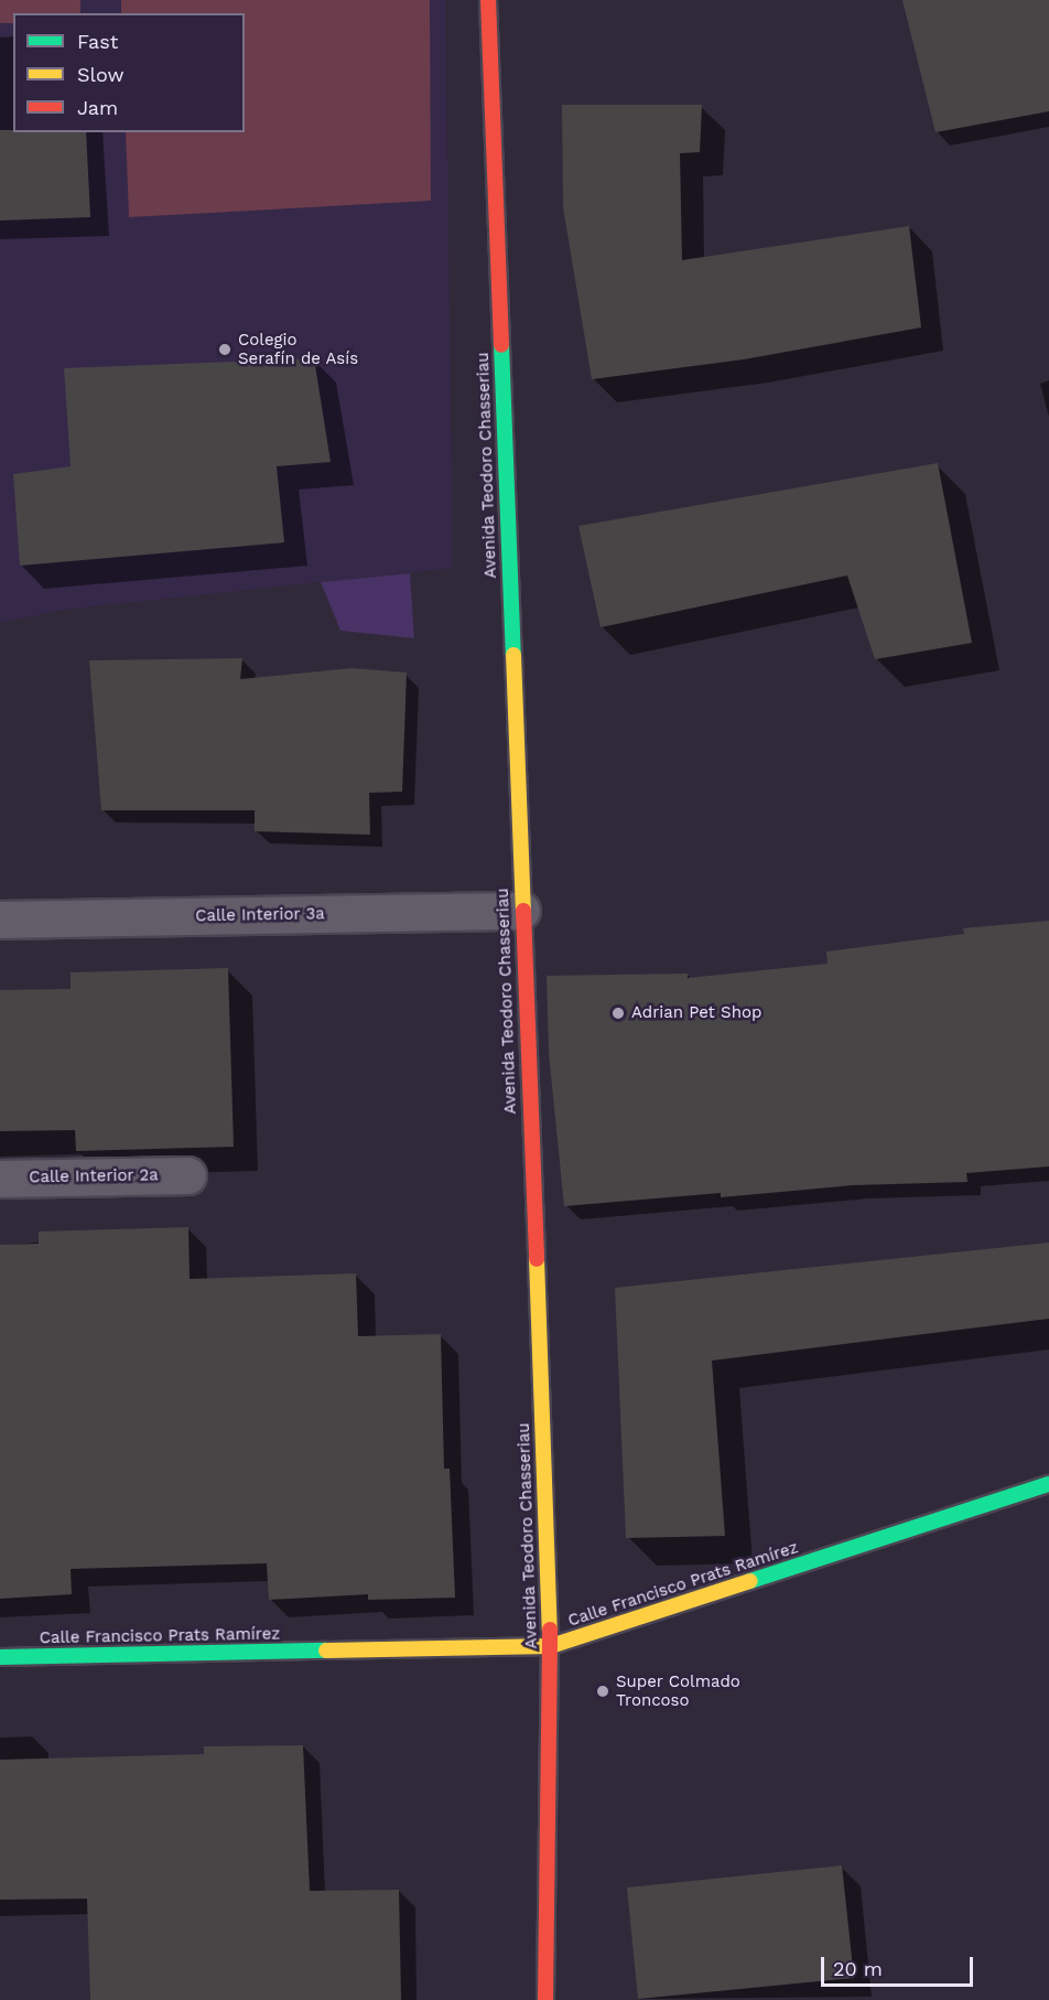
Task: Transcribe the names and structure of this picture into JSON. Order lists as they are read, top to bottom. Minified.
{"streets":{"street":["Avenida Teodoro Chasseriau","Calle Interior 3a","Calle Interior 2a","Calle Francisco Prats Ramírez"]},"crossings":[["Avenida Teodoro Chasseriau","Calle Interior 3a"],["Avenida Teodoro Chasseriau","Calle Francisco Prats Ramírez"]],"places":["Colegio Serafín de Asís","Adrian Pet Shop","Super Colmado Troncoso"],"legend":["Fast","Slow","Jam"],"scale_bar":"20 m"}
